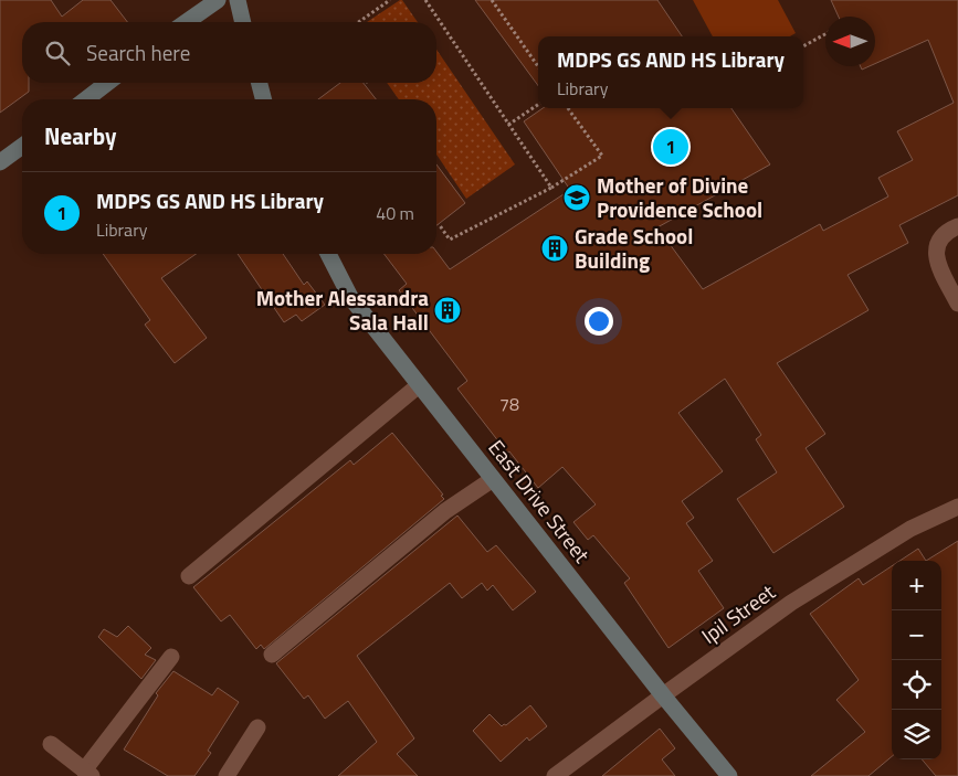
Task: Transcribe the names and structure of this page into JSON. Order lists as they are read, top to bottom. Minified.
{"streets":{"street":["East Drive Street","Ipil Street"]},"crossings":[["East Drive Street","Ipil Street"]],"places":{"school or university":["Mother of Divine Providence School"],"building":["Grade School Building","Mother Alessandra Sala Hall"]},"house_numbers":["78"],"north":"left","page":{"search":"Search here","popup":["MDPS GS AND HS Library","Library"],"heading":"Nearby","pins":"1","list":[{"mark":"1","name":"MDPS GS AND HS Library","note":"Library","value":"40 m"}],"map_buttons":["+","−"]}}
